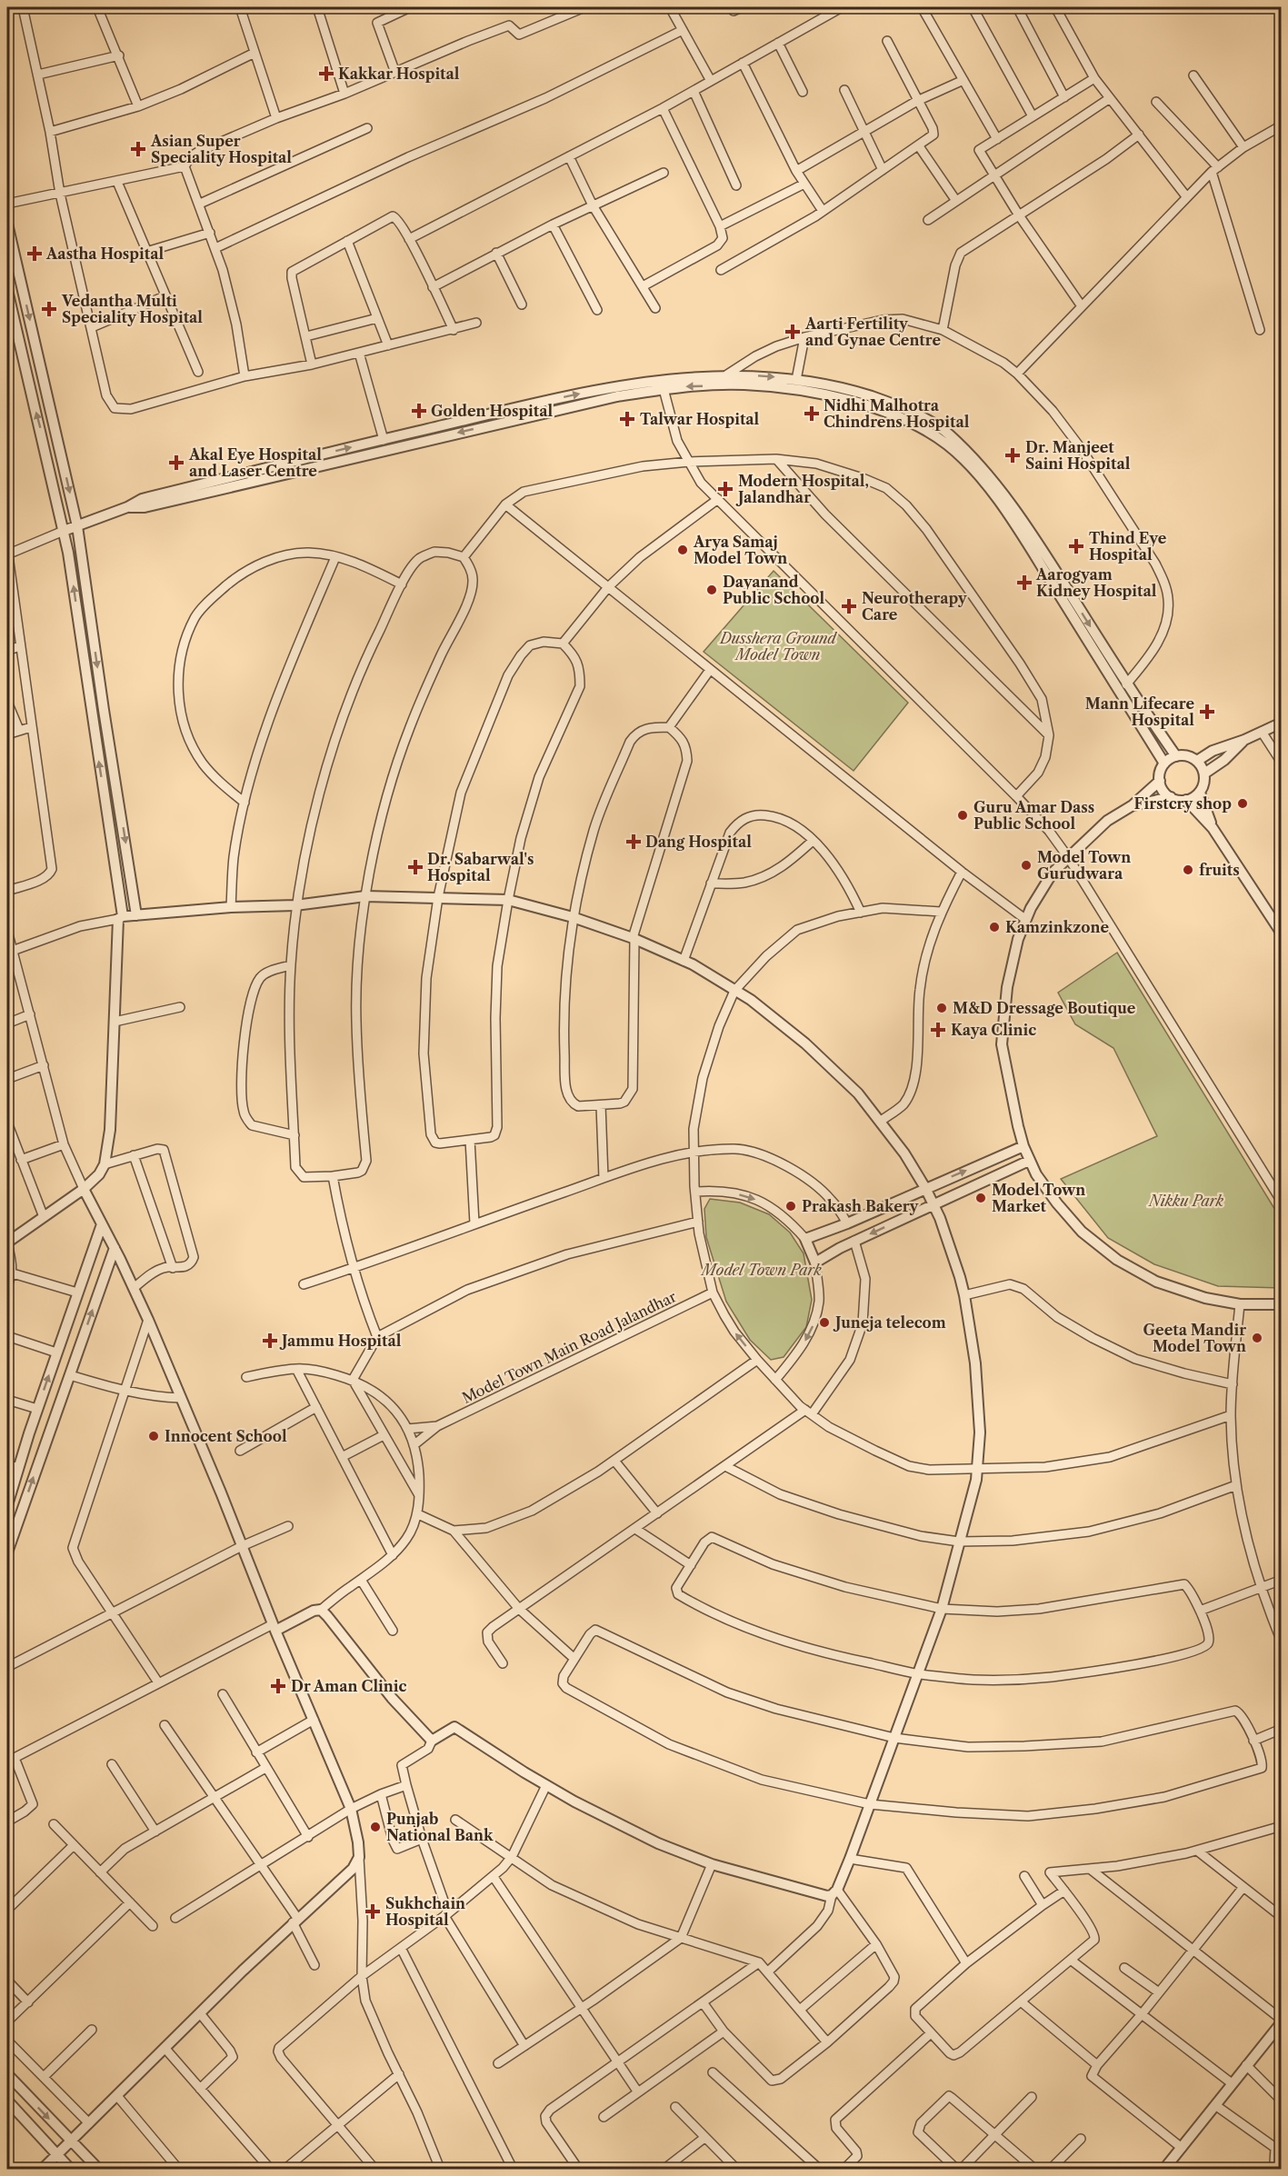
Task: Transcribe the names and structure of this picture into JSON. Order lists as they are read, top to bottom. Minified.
{"streets":{"street":["Model Town Main Road Jalandhar"]},"parks":["Dusshera Ground Model Town","Nikku Park","Model Town Park"],"places":{"health":["Kakkar Hospital","Asian Super Speciality Hospital","Aastha Hospital","Vedantha Multi Speciality Hospital","Aarti Fertility and Gynae Centre","Golden Hospital","Nidhi Malhotra Chindrens Hospital","Talwar Hospital","Dr. Manjeet Saini Hospital","Akal Eye Hospital and Laser Centre","Modern Hospital, Jalandhar","Thind Eye Hospital","Aarogyam Kidney Hospital","Neurotherapy Care","Mann Lifecare Hospital","Dang Hospital","Dr. Sabarwal's Hospital","Kaya Clinic","Jammu Hospital","Dr Aman Clinic","Sukhchain Hospital"],"other":["Arya Samaj Model Town","Dayanand Public School","Firstcry shop","Guru Amar Dass Public School","Model Town Gurudwara","fruits","Kamzinkzone","M&D Dressage Boutique","Model Town Market","Prakash Bakery","Juneja telecom","Geeta Mandir Model Town","Innocent School","Punjab National Bank"]}}
